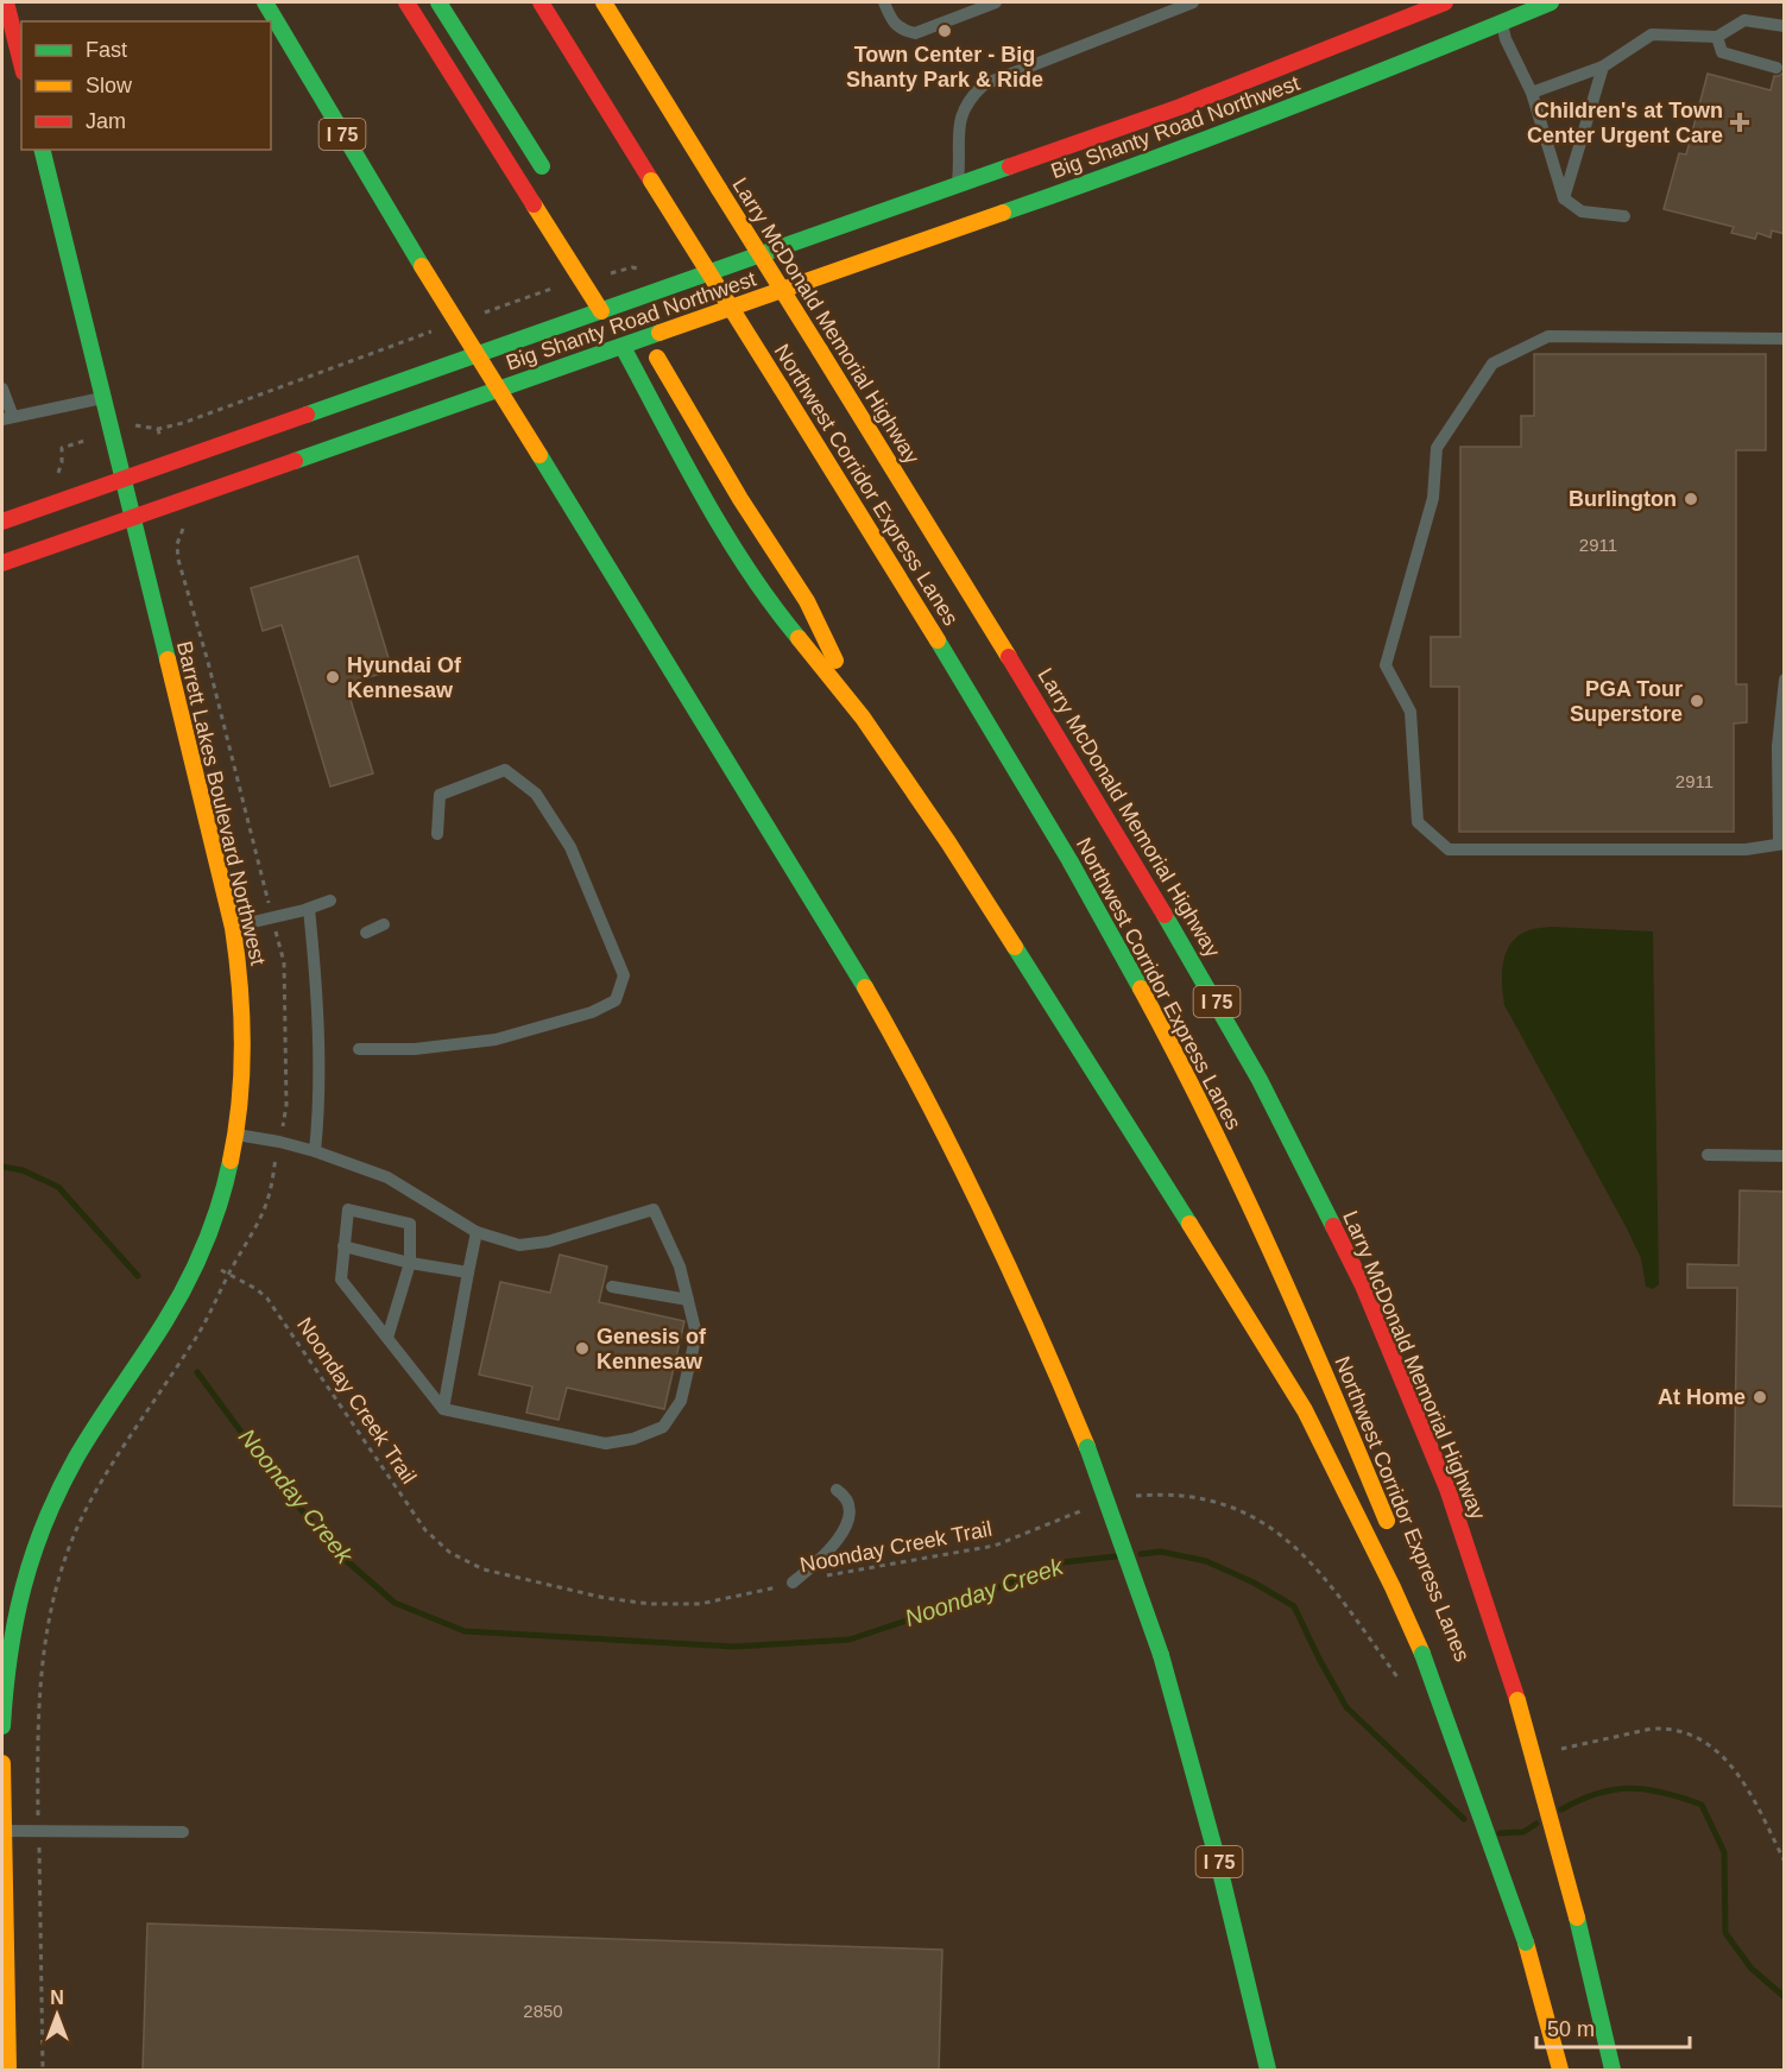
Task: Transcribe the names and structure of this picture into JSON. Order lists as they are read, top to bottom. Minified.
{"streets":{"main road":["Big Shanty Road Northwest","I 75","Larry McDonald Memorial Highway","Northwest Corridor Express Lanes","Barrett Lakes Boulevard Northwest"],"path":["Noonday Creek Trail"]},"crossings":[["Big Shanty Road Northwest","Barrett Lakes Boulevard Northwest"],["Barrett Lakes Boulevard Northwest","Noonday Creek Trail"]],"water":["Noonday Creek"],"places":{"other":["Town Center - Big Shanty Park & Ride","Burlington","Hyundai Of Kennesaw","PGA Tour Superstore","Genesis of Kennesaw","At Home"],"health":["Children's at Town Center Urgent Care"]},"house_numbers":["2911","2911","2850"],"legend":["Fast","Slow","Jam"],"scale_bar":"50 m","north":"top"}
